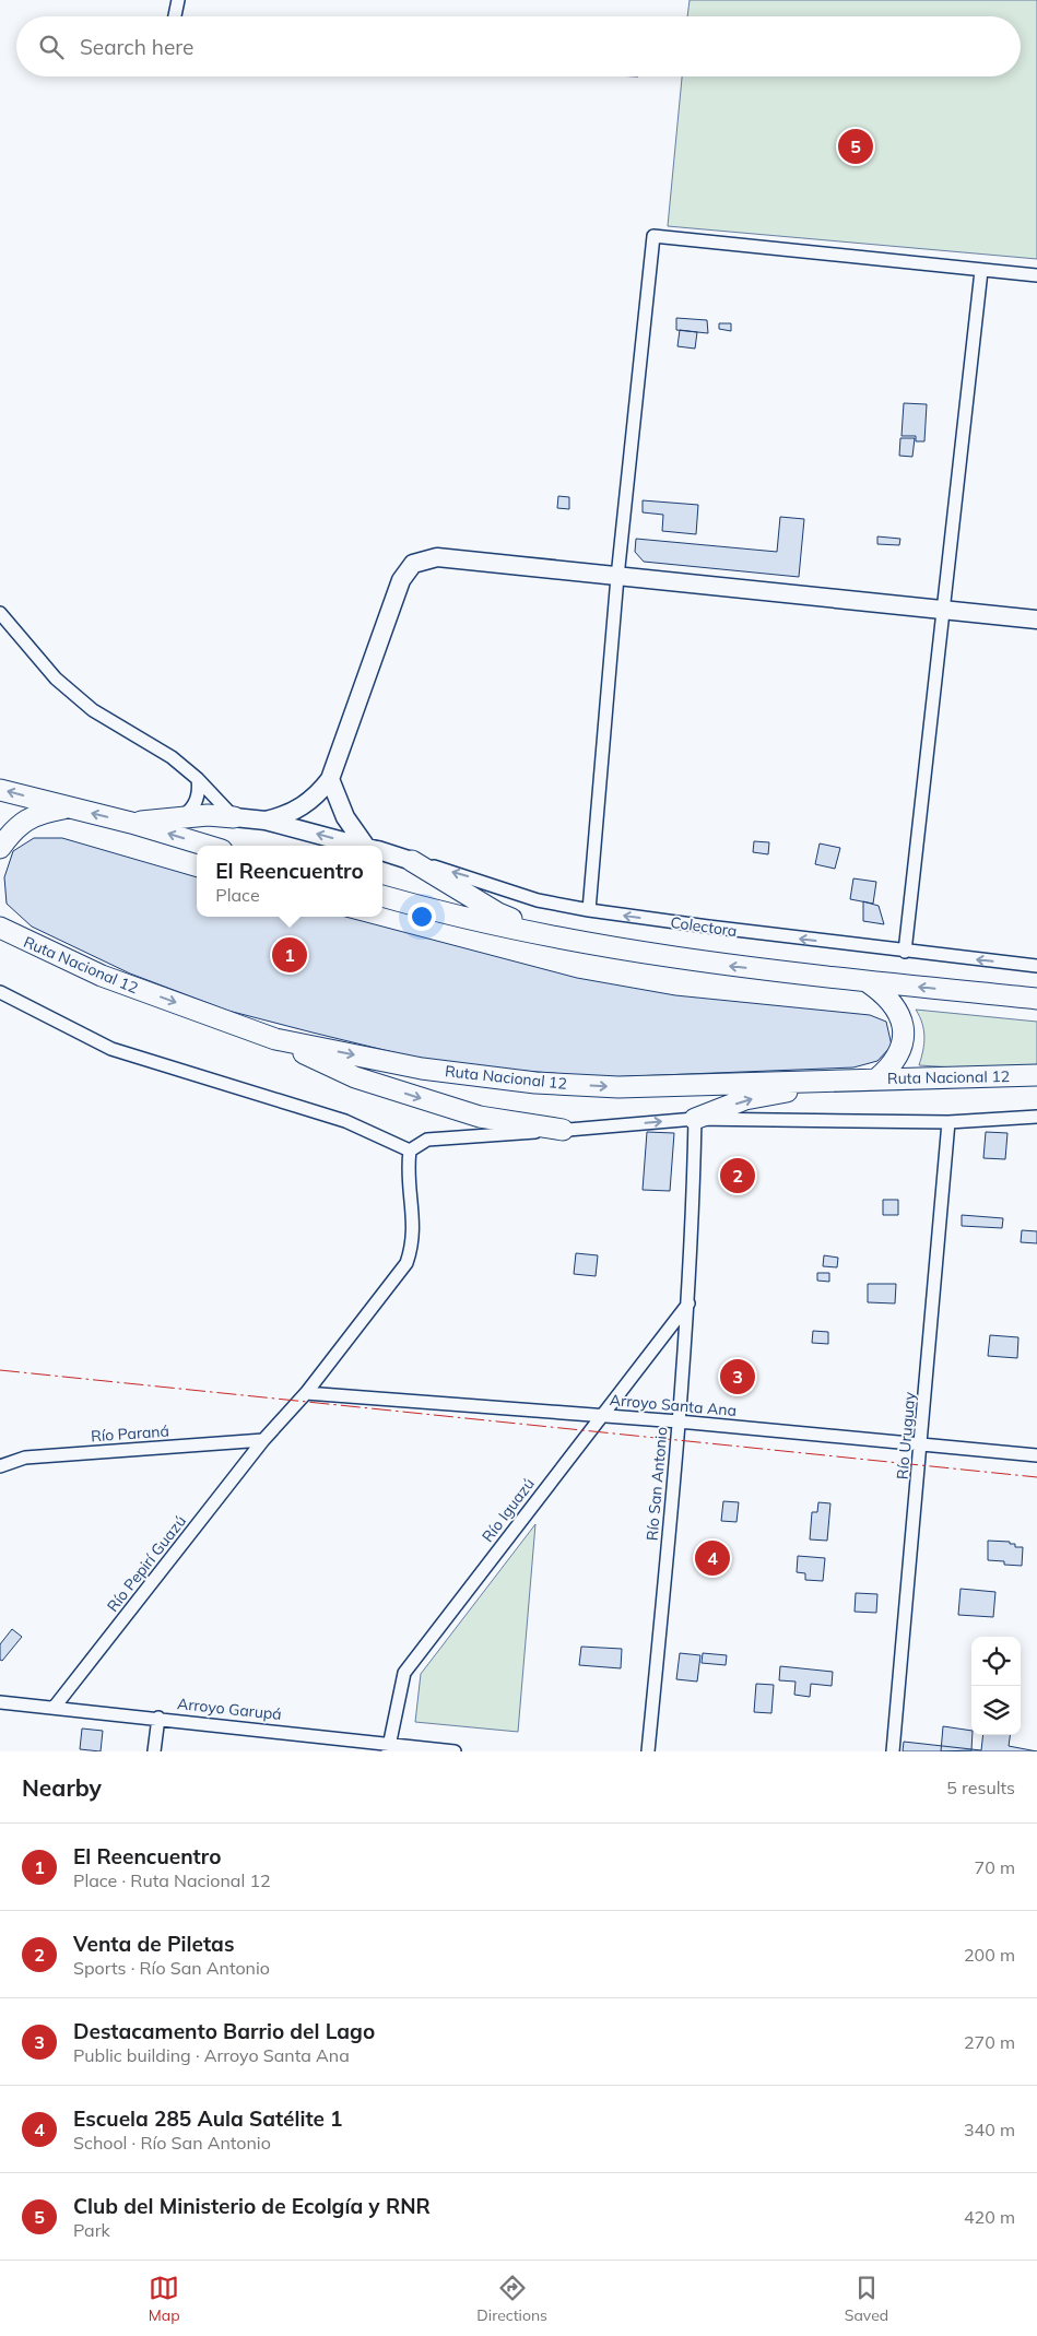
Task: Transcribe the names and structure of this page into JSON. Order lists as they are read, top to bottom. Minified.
{"streets":{"highway":["Ruta Nacional 12"],"main road":["Colectora"],"street":["Arroyo Santa Ana","Río Paraná","Río Uruguay","Río San Antonio","Río Iguazú","Río Pepirí Guazú","Arroyo Garupá"]},"crossings":[["Arroyo Santa Ana","Río Uruguay"],["Arroyo Santa Ana","Río San Antonio"],["Arroyo Santa Ana","Río Iguazú"],["Arroyo Santa Ana","Río Pepirí Guazú"],["Río Paraná","Río Pepirí Guazú"],["Río San Antonio","Río Iguazú"],["Río Iguazú","Arroyo Garupá"],["Río Pepirí Guazú","Arroyo Garupá"]],"one_way":["Colectora"],"page":{"search":"Search here","pins":["5","1","2","3","4"],"popup":["El Reencuentro","Place"],"heading":["Nearby","5 results"],"list":[{"mark":"1","name":"El Reencuentro","note":"Place · Ruta Nacional 12","value":"70 m"},{"mark":"2","name":"Venta de Piletas","note":"Sports · Río San Antonio","value":"200 m"},{"mark":"3","name":"Destacamento Barrio del Lago","note":"Public building · Arroyo Santa Ana","value":"270 m"},{"mark":"4","name":"Escuela 285 Aula Satélite 1","note":"School · Río San Antonio","value":"340 m"},{"mark":"5","name":"Club del Ministerio de Ecolgía y RNR","note":"Park","value":"420 m"}],"nav":["Map","Directions","Saved"]}}
